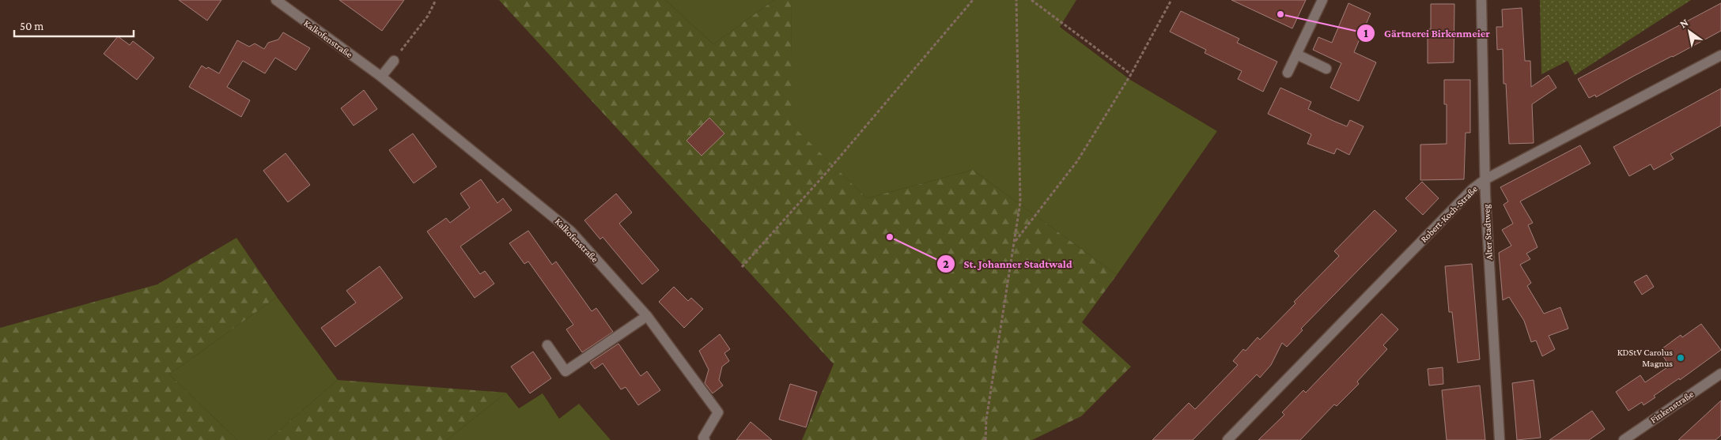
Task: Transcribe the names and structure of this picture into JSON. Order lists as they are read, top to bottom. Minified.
{"streets":{"street":["Kalkofenstraße","Robert-Koch-Straße","Alter Stadtweg","Finkenstraße"]},"crossings":[["Robert-Koch-Straße","Alter Stadtweg"]],"places":["Gärtnerei Birkenmeier","St. Johanner Stadtwald","KDStV Carolus Magnus"],"scale_bar":"50 m","north":"top left"}
